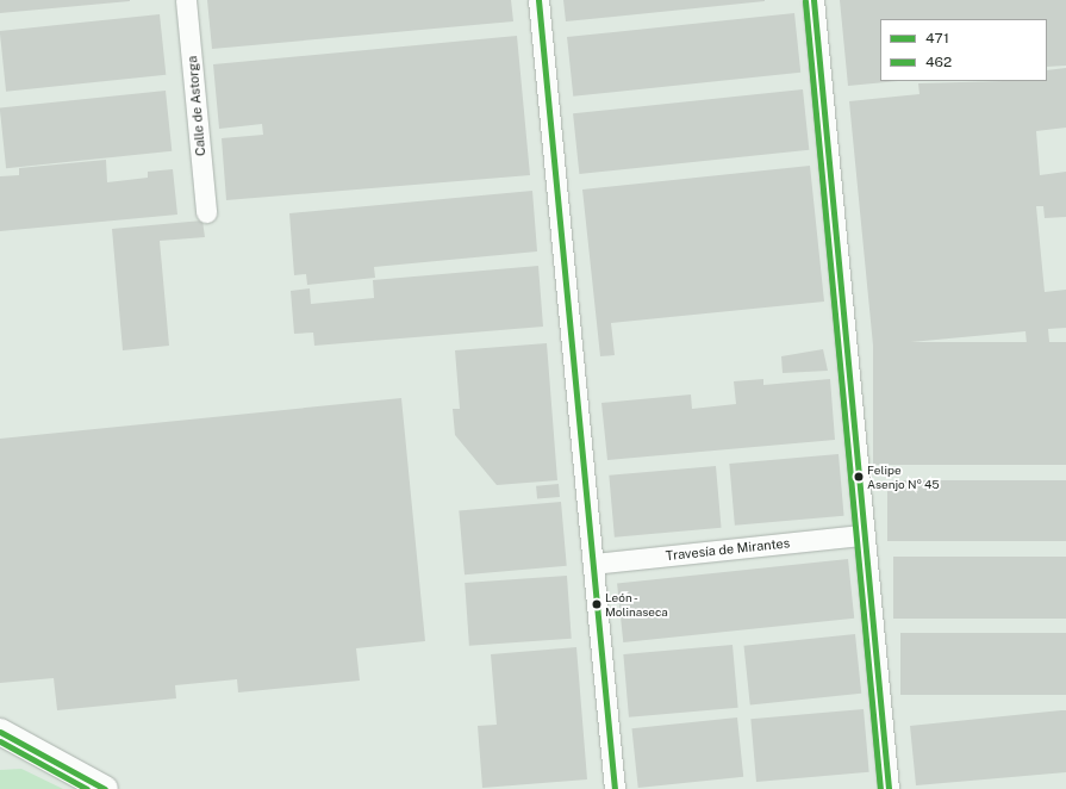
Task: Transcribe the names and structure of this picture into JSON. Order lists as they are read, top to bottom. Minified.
{"streets":{"street":["Calle de Astorga","Travesía de Mirantes"]},"places":["Felipe Asenjo Nº 45","León - Molinaseca"],"lines":["transit line 471","transit line 462"],"legend":["471","462"]}
